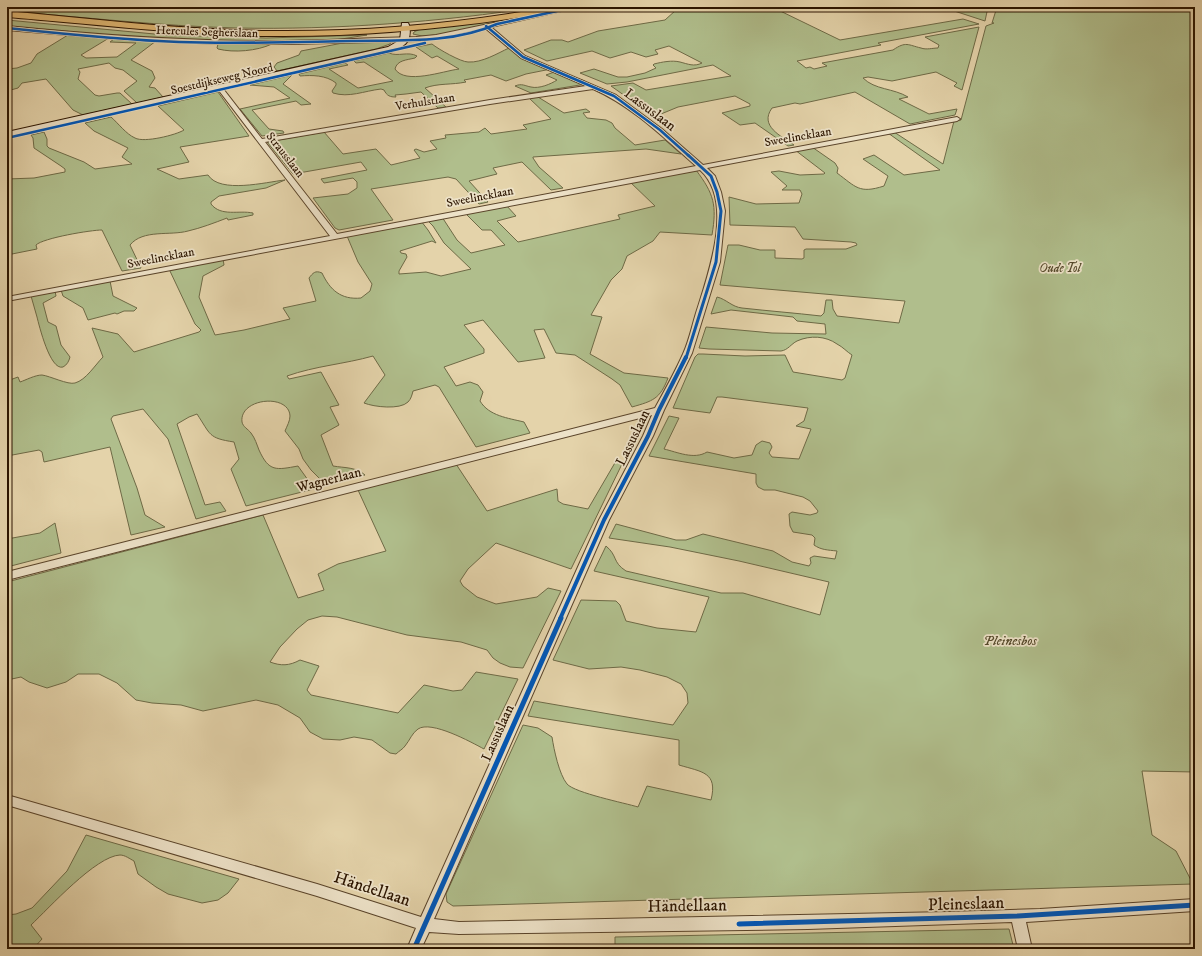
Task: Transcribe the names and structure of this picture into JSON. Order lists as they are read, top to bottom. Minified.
{"streets":{"main road":["Soestdijkseweg Noord"],"street":["Hercules Segherslaan","Verhulstlaan","Lassuslaan","Sweelincklaan","Strausslaan","Wagnerlaan","Händellaan","Pleineslaan"]},"crossings":[["Hercules Segherslaan","Soestdijkseweg Noord"],["Hercules Segherslaan","Lassuslaan"],["Soestdijkseweg Noord","Strausslaan"],["Verhulstlaan","Lassuslaan"],["Verhulstlaan","Strausslaan"],["Lassuslaan","Sweelincklaan"],["Lassuslaan","Wagnerlaan"],["Lassuslaan","Händellaan"],["Sweelincklaan","Strausslaan"],["Händellaan","Pleineslaan"]],"parks":["Oude Tol","Pleinesbos"]}
